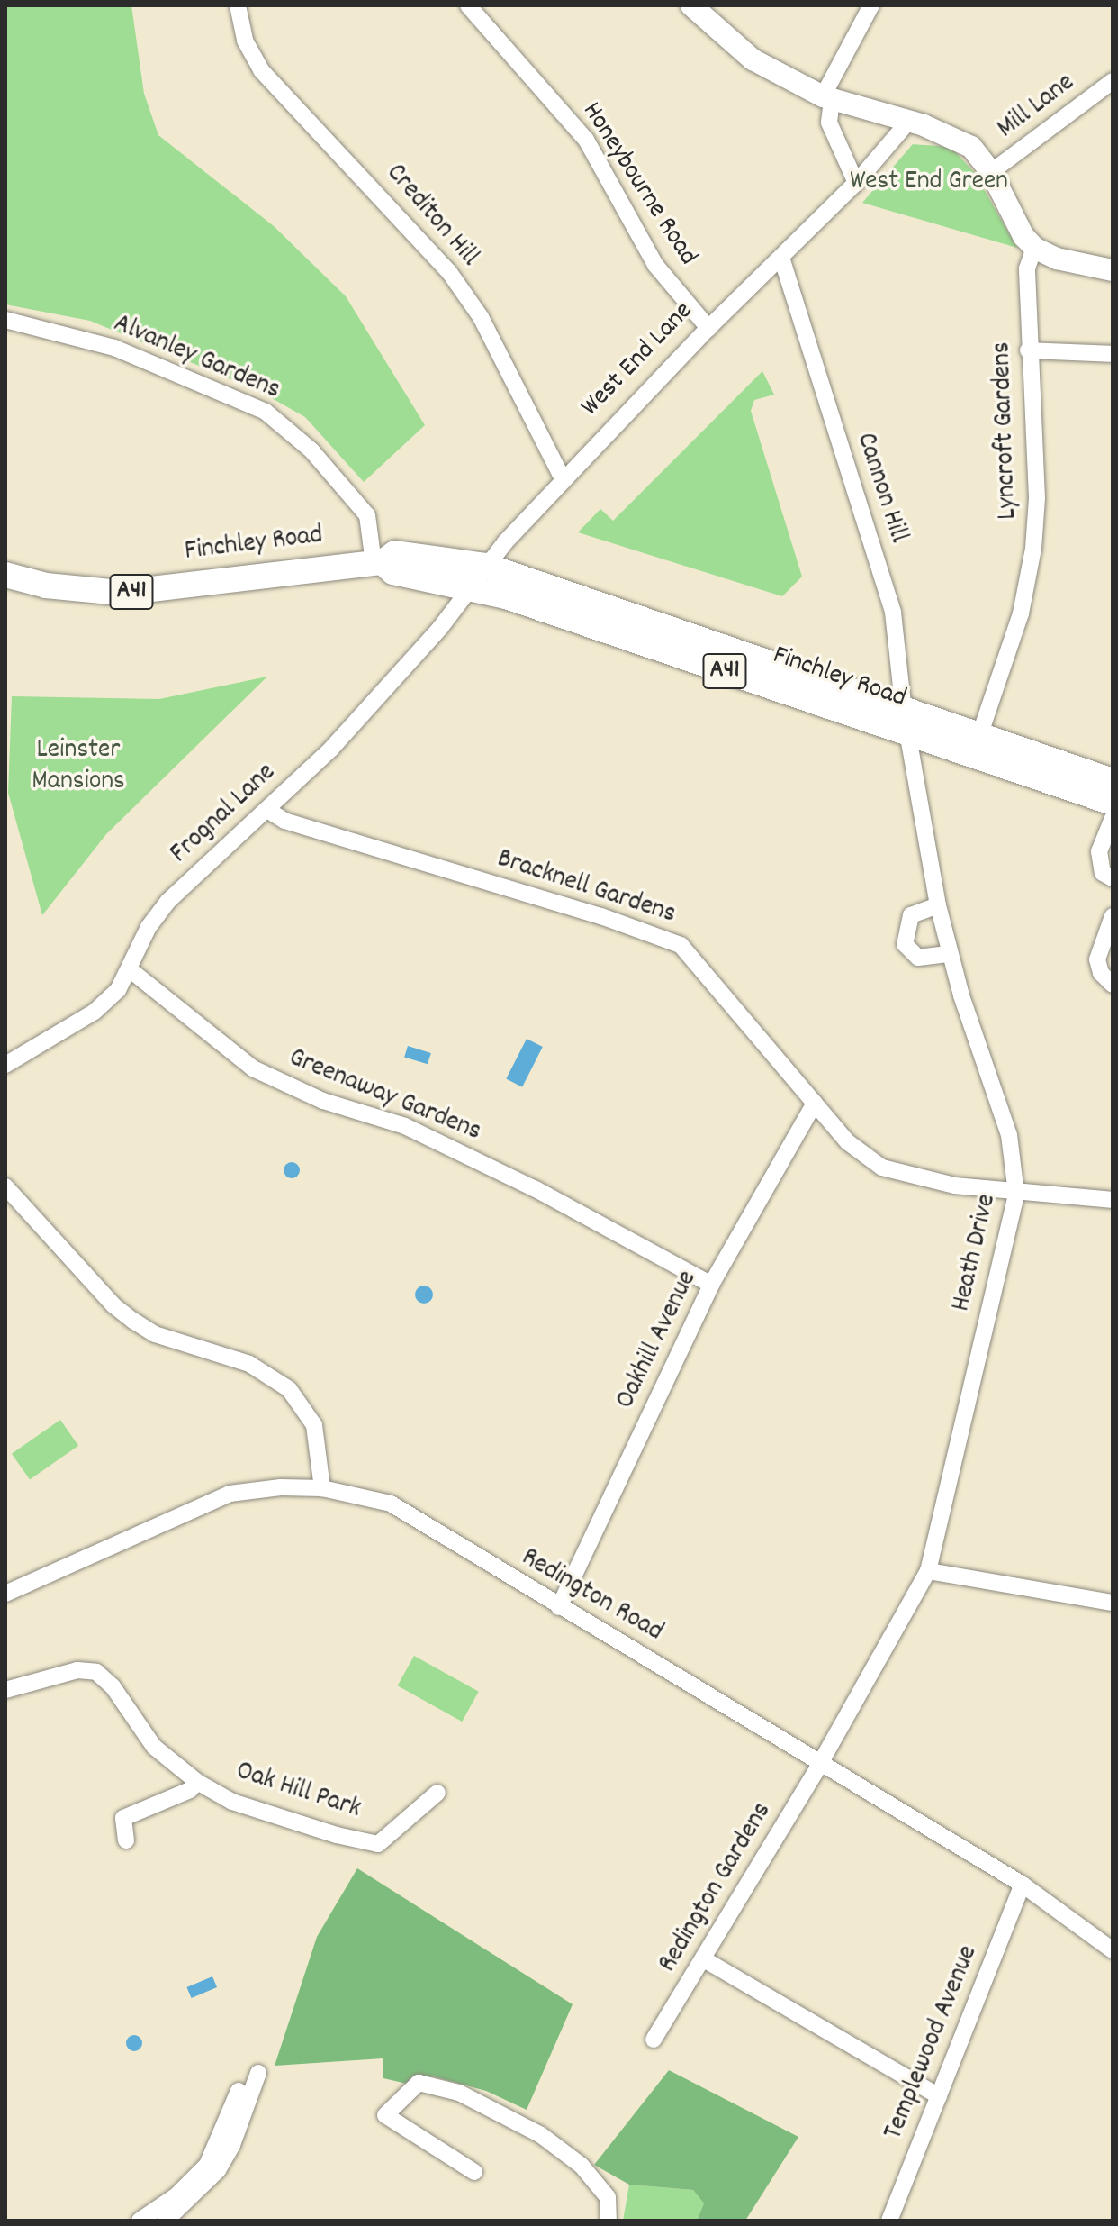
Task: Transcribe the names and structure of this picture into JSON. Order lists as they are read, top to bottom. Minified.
{"streets":{"highway":["Finchley Road","A41"],"street":["Mill Lane","Honeybourne Road","Crediton Hill","Alvanley Gardens","West End Lane","Lyncroft Gardens","Cannon Hill","Frognal Lane","Bracknell Gardens","Greenaway Gardens","Heath Drive","Oakhill Avenue","Redington Road","Oak Hill Park","Redington Gardens","Templewood Avenue"]},"crossings":[["Honeybourne Road","West End Lane"],["Crediton Hill","West End Lane"],["Alvanley Gardens","Finchley Road"],["West End Lane","Cannon Hill"],["West End Lane","Finchley Road"],["West End Lane","Frognal Lane"],["Lyncroft Gardens","Finchley Road"],["Cannon Hill","Finchley Road"],["Cannon Hill","Heath Drive"],["Finchley Road","Frognal Lane"],["Finchley Road","Heath Drive"],["Frognal Lane","Bracknell Gardens"],["Frognal Lane","Greenaway Gardens"],["Bracknell Gardens","Heath Drive"],["Bracknell Gardens","Oakhill Avenue"],["Greenaway Gardens","Oakhill Avenue"],["Heath Drive","Redington Road"],["Heath Drive","Redington Gardens"],["Oakhill Avenue","Redington Road"],["Redington Road","Redington Gardens"],["Redington Road","Templewood Avenue"]],"parks":["West End Green","Leinster Mansions"]}
